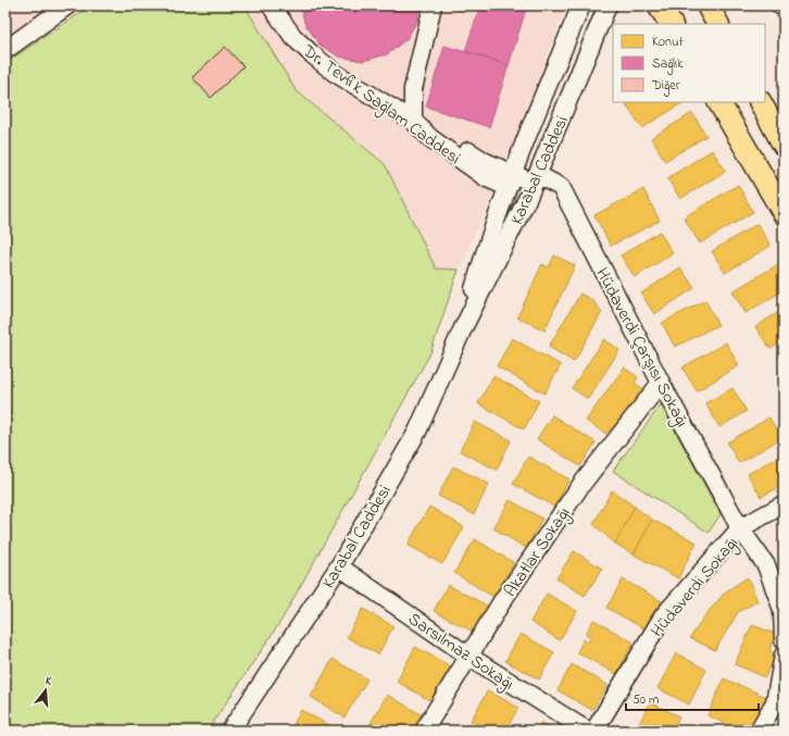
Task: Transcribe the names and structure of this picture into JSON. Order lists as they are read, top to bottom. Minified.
{"streets":{"street":["Dr. Tevfik Sağlam Caddesi","Karabal Caddesi","Hüdaverdi Çarşısı Sokağı","Akatlar Sokağı","Hüdaverdi Sokağı","Sarsılmaz Sokağı"]},"crossings":[["Dr. Tevfik Sağlam Caddesi","Karabal Caddesi"],["Dr. Tevfik Sağlam Caddesi","Hüdaverdi Çarşısı Sokağı"],["Karabal Caddesi","Hüdaverdi Çarşısı Sokağı"],["Karabal Caddesi","Sarsılmaz Sokağı"],["Hüdaverdi Çarşısı Sokağı","Akatlar Sokağı"],["Hüdaverdi Çarşısı Sokağı","Hüdaverdi Sokağı"],["Akatlar Sokağı","Sarsılmaz Sokağı"]],"legend":["Konut","Sağlık","Diğer"],"scale_bar":"50 m","north":"top"}
